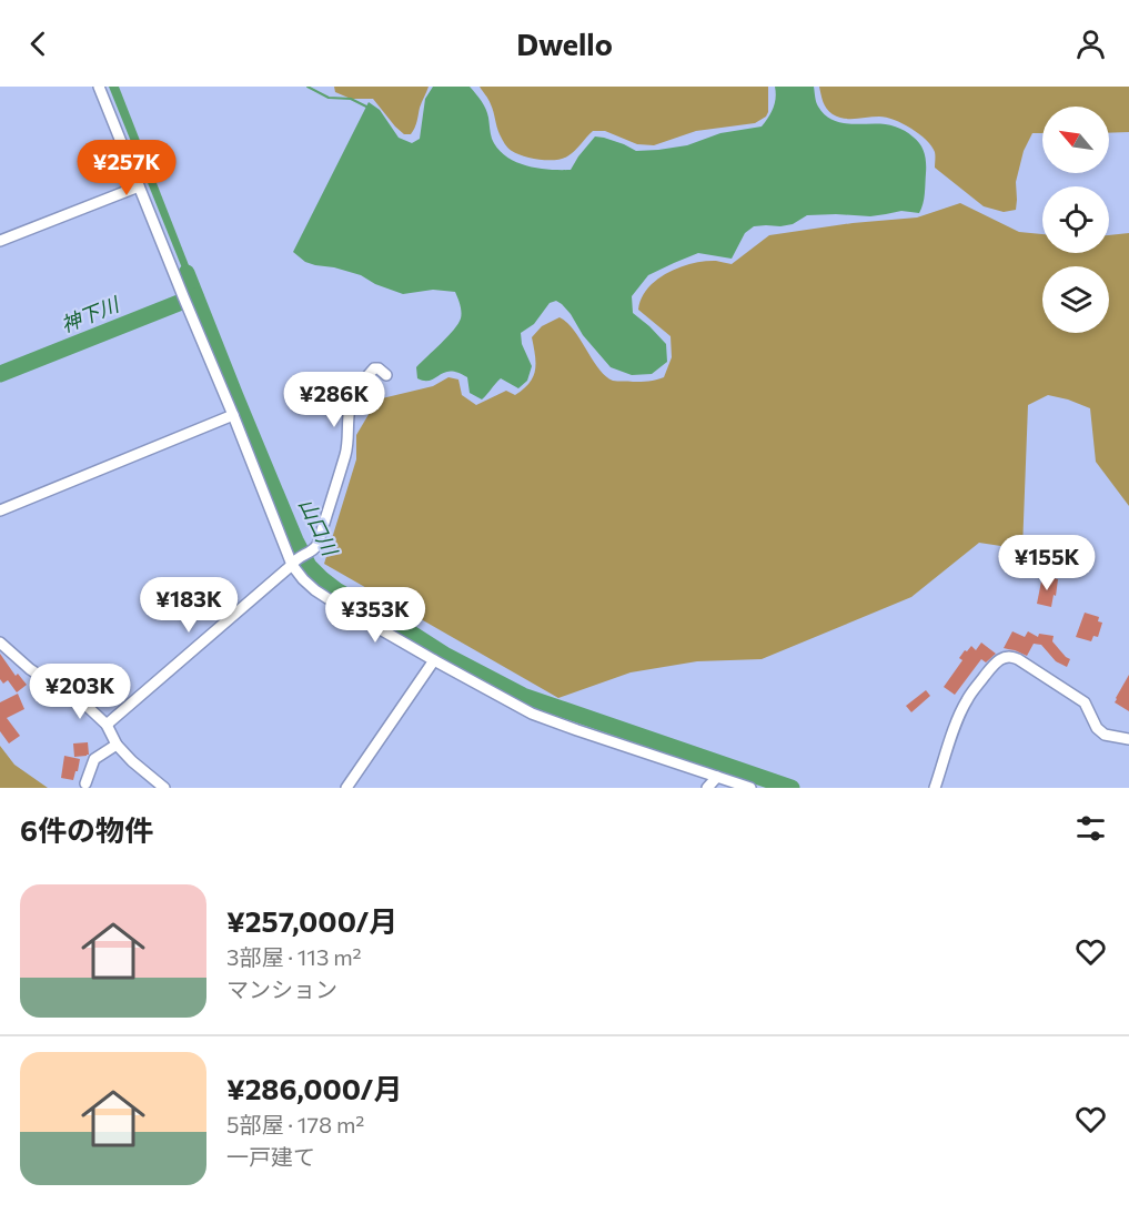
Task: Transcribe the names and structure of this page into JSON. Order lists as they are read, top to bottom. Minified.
{"water":["神下川","山口川"],"north":"top left","page":{"header":"Dwello","price":["¥257K","¥286K","¥155K","¥183K","¥353K","¥203K"],"heading":"6件の物件","list":[{"name":"¥257,000/月","note":"3部屋 · 113 m² · マンション"},{"name":"¥286,000/月","note":"5部屋 · 178 m² · 一戸建て"}]}}
